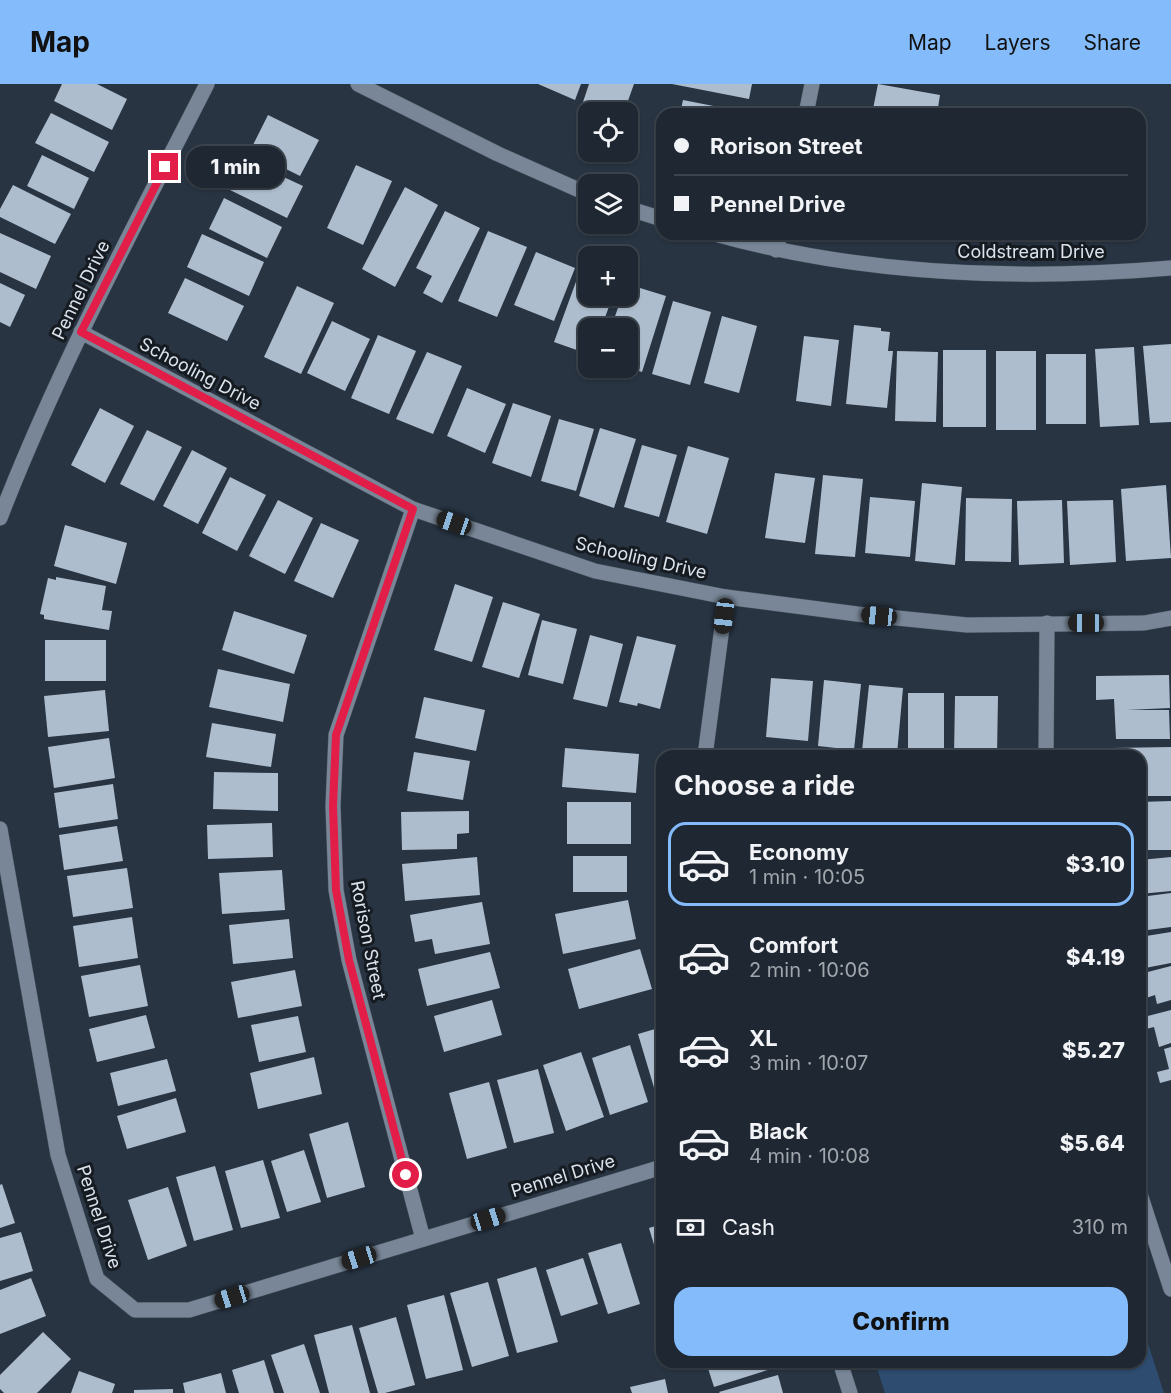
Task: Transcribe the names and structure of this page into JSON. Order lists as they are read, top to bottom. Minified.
{"streets":{"street":["Coldstream Drive","Pennel Drive","Schooling Drive","Rorison Street"]},"crossings":[["Pennel Drive","Schooling Drive"],["Pennel Drive","Rorison Street"],["Schooling Drive","Rorison Street"]],"page":{"header":"Map","nav":["Map","Layers","Share"],"map_buttons":["+","−"],"banner":["Rorison Street","Pennel Drive"],"bubble":"1 min","heading":"Choose a ride","list":[{"name":"Economy","note":"1 min · 10:05","value":"$3.10"},{"name":"Comfort","note":"2 min · 10:06","value":"$4.19"},{"name":"XL","note":"3 min · 10:07","value":"$5.27"},{"name":"Black","note":"4 min · 10:08","value":"$5.64"}],"pay":["Cash","310 m"],"buttons":"Confirm"}}
